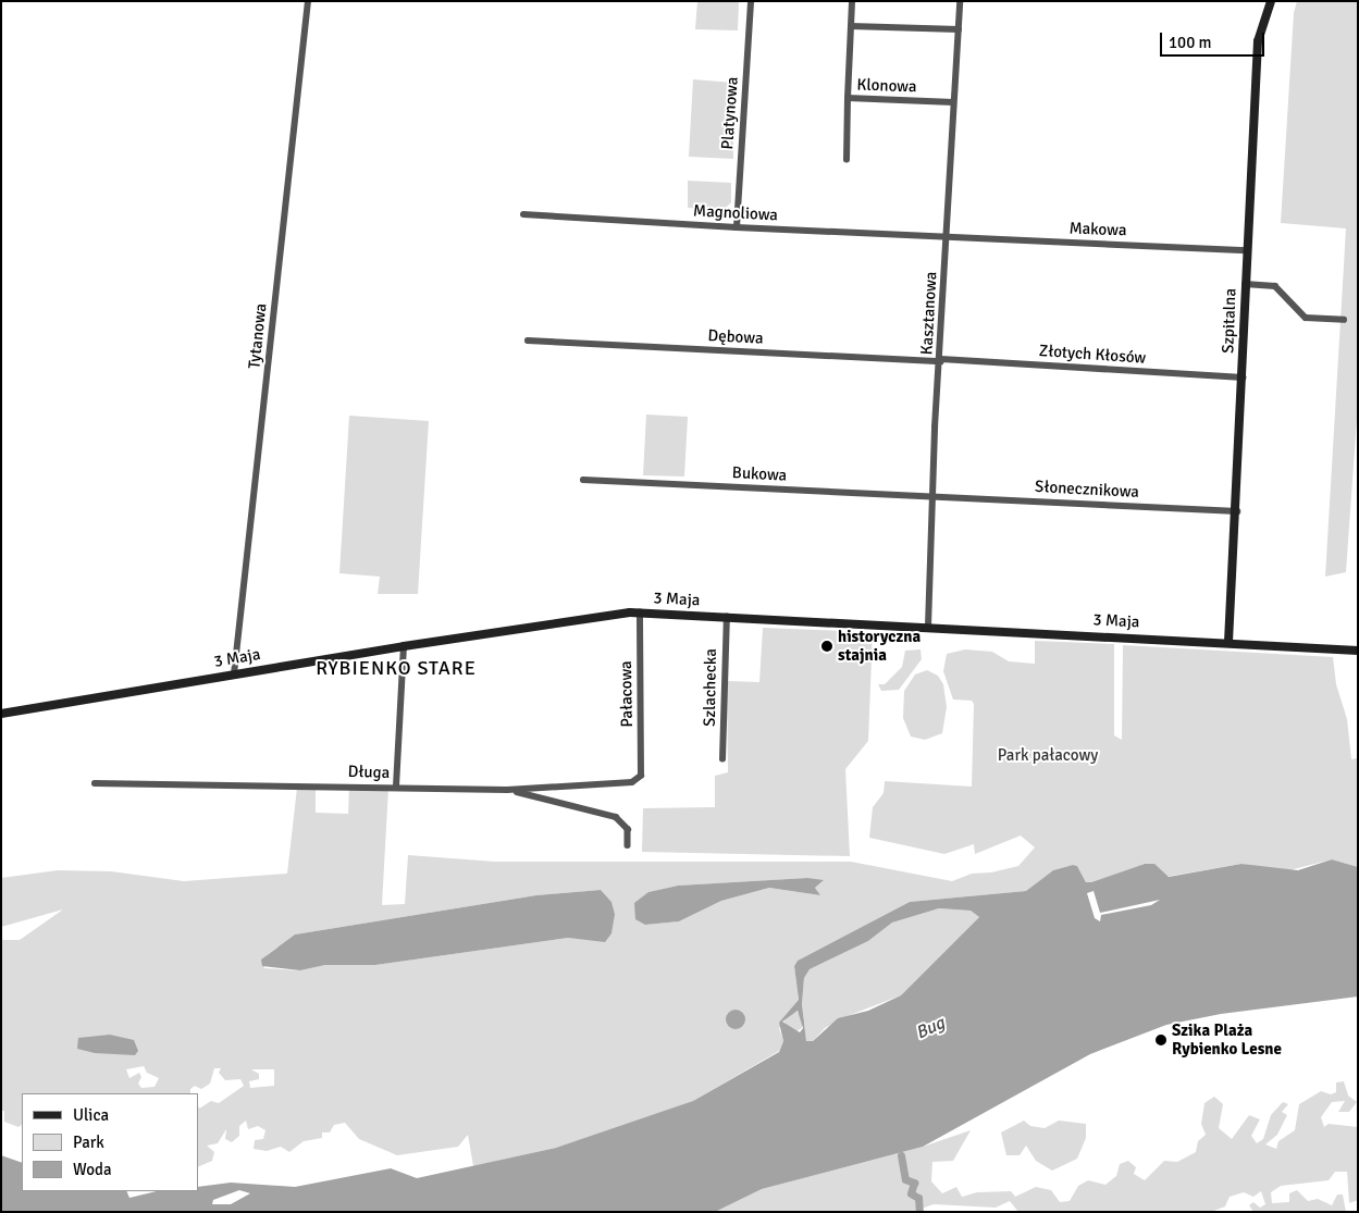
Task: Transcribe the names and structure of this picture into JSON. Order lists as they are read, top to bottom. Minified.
{"streets":{"street":["Klonowa","Platynowa","Magnoliowa","Makowa","Kasztanowa","Szpitalna","Tytanowa","Dębowa","Złotych Kłosów","Bukowa","Słonecznikowa","3 Maja","Szlachecka","Pałacowa","Długa"]},"crossings":[["Klonowa","Kasztanowa"],["Platynowa","Magnoliowa"],["Magnoliowa","Makowa"],["Magnoliowa","Kasztanowa"],["Makowa","Kasztanowa"],["Makowa","Szpitalna"],["Kasztanowa","Dębowa"],["Kasztanowa","Złotych Kłosów"],["Kasztanowa","Bukowa"],["Kasztanowa","Słonecznikowa"],["Kasztanowa","3 Maja"],["Szpitalna","Złotych Kłosów"],["Szpitalna","Słonecznikowa"],["Szpitalna","3 Maja"],["Tytanowa","3 Maja"],["Dębowa","Złotych Kłosów"],["Bukowa","Słonecznikowa"],["3 Maja","Szlachecka"],["3 Maja","Pałacowa"],["Pałacowa","Długa"]],"districts":["RYBIENKO STARE"],"water":["Bug"],"parks":["Park pałacowy"],"places":["historyczna stajnia","Szika Plaża Rybienko Lesne"],"legend":["Ulica","Park","Woda"],"scale_bar":"100 m"}
